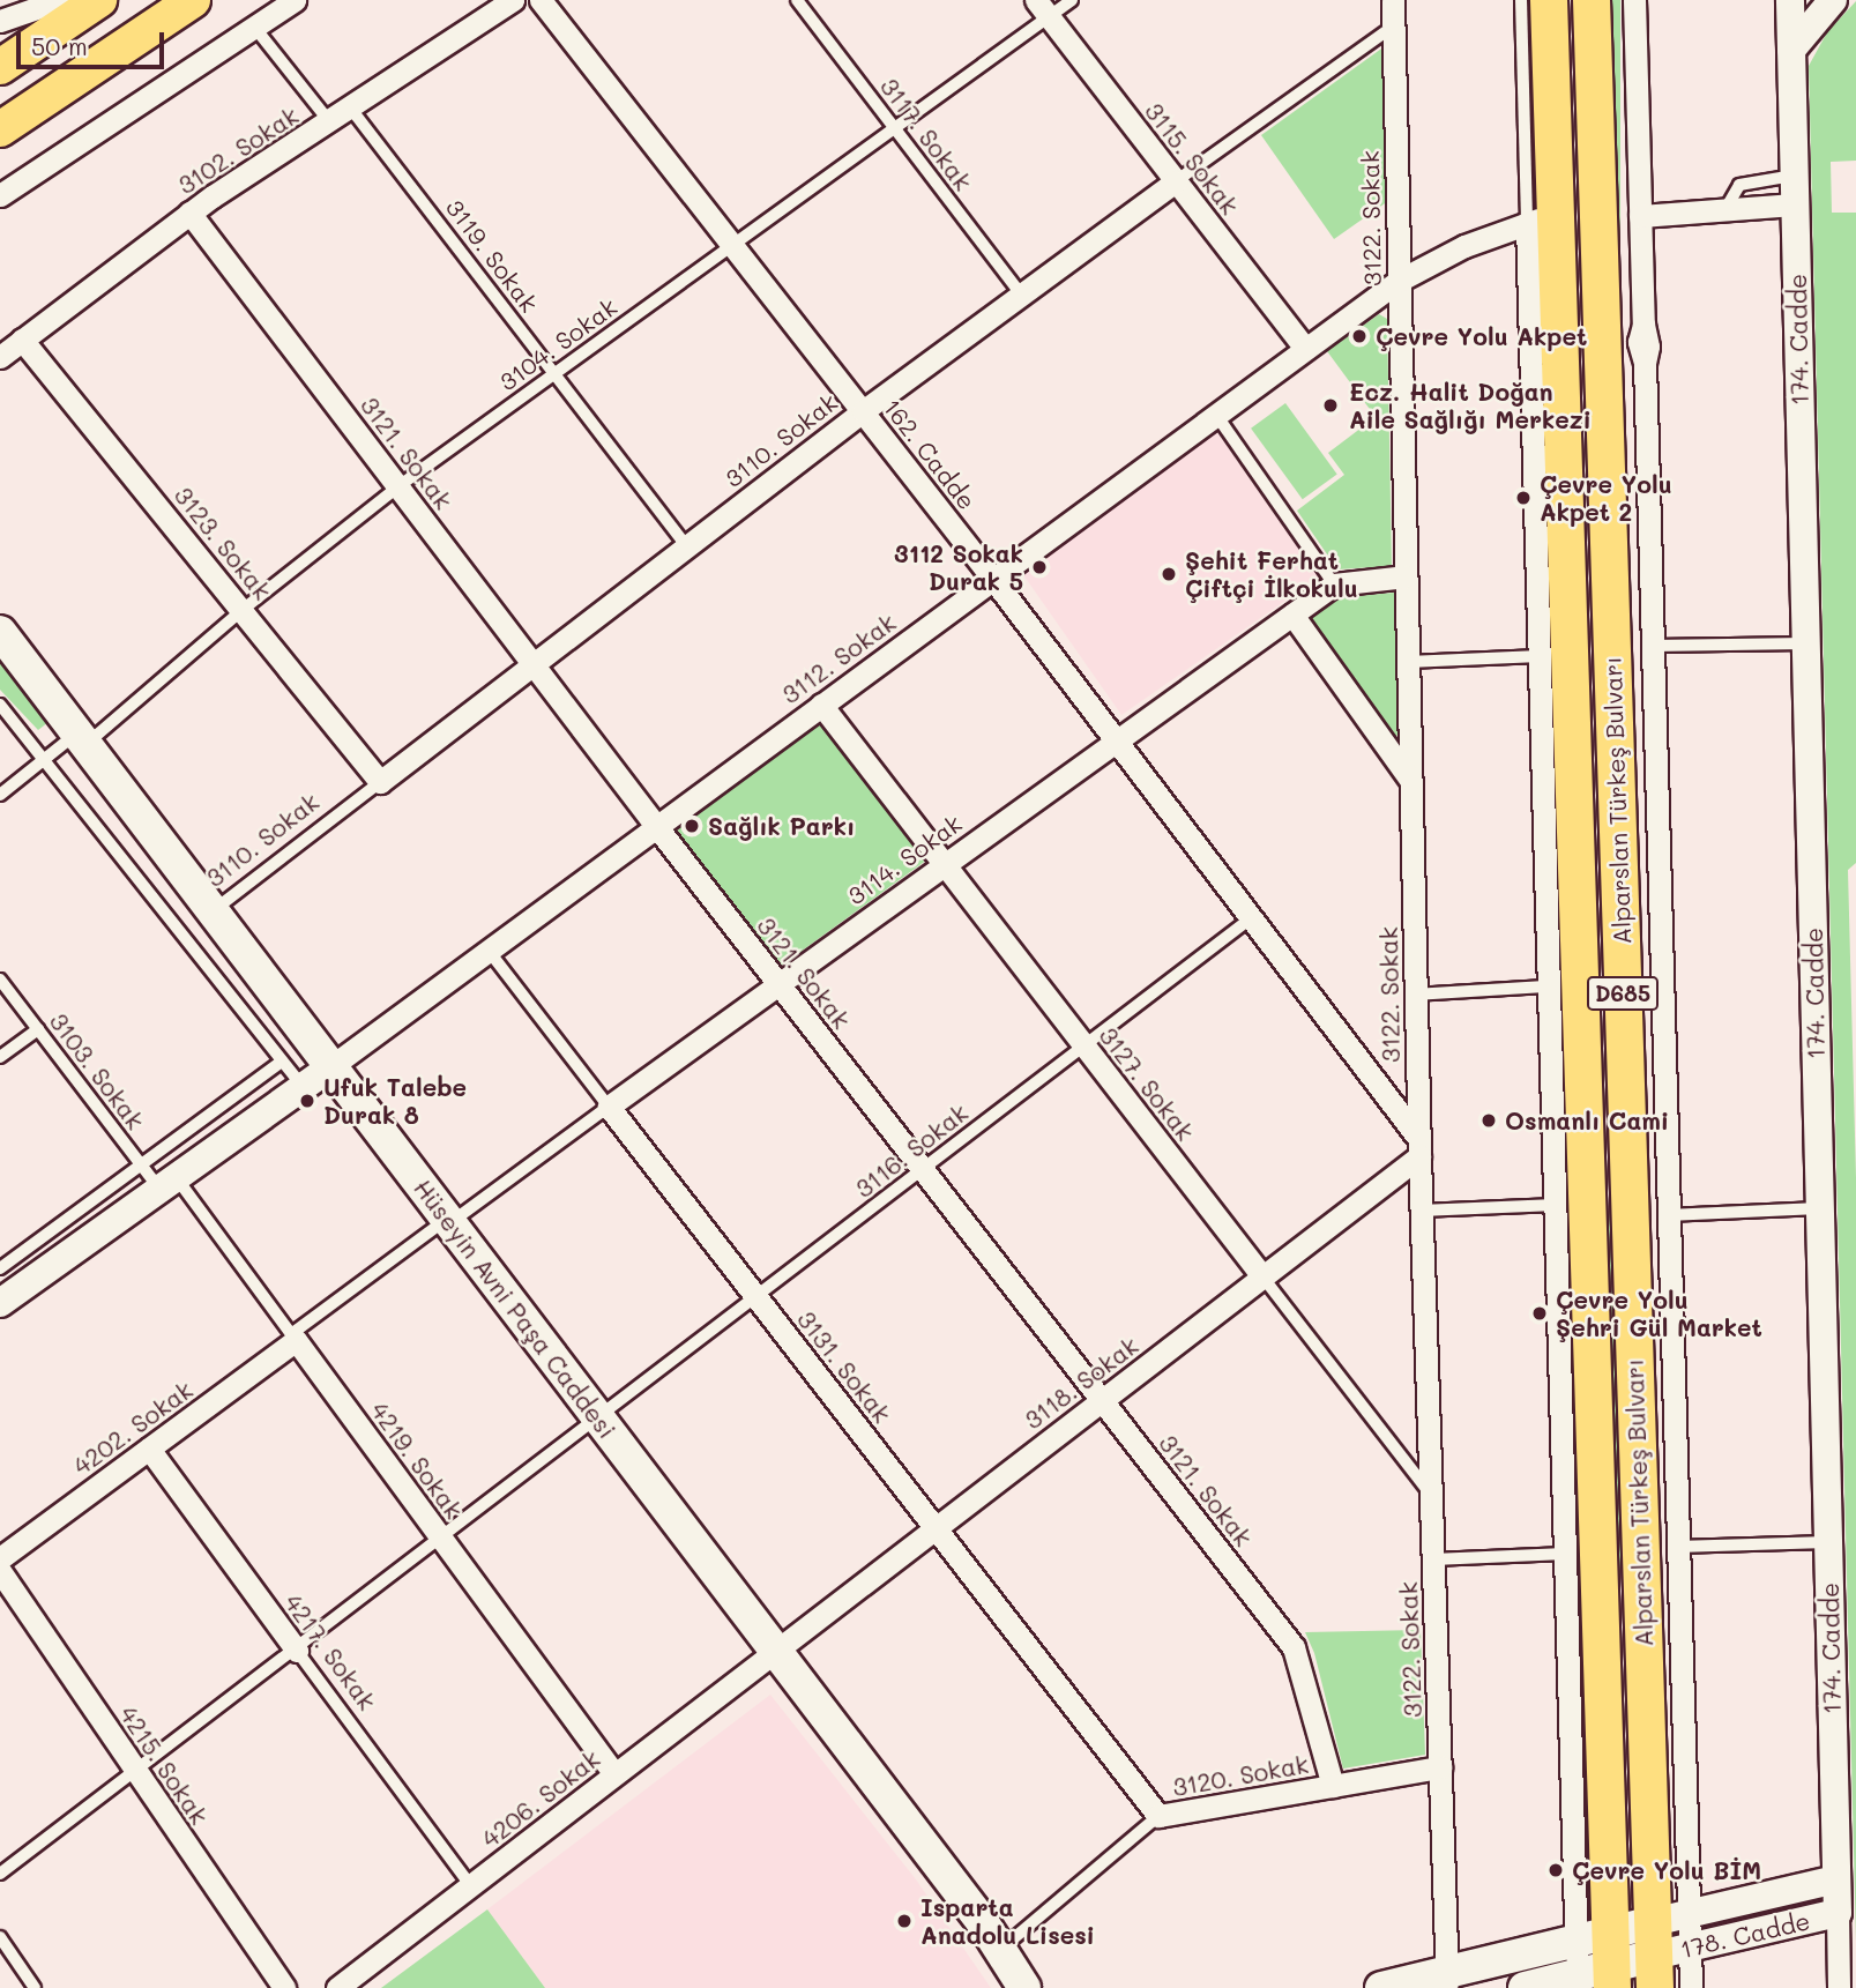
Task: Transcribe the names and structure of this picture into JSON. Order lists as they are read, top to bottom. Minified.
{"streets":{"highway":["Alparslan Türkeş Bulvarı","D685"],"main road":["Hüseyin Avni Paşa Caddesi"],"street":["3102. Sokak","3115. Sokak","3122. Sokak","174. Cadde","3110. Sokak","3121. Sokak","162. Cadde","3123. Sokak","3112. Sokak","3114. Sokak","3127. Sokak","3131. Sokak","3118. Sokak","4202. Sokak","4219. Sokak","4217. Sokak","4215. Sokak","3120. Sokak","4206. Sokak","178. Cadde"],"lane":["3117. Sokak","3119. Sokak","3104. Sokak","3103. Sokak","3116. Sokak"]},"crossings":[["3117. Sokak","3104. Sokak"],["3117. Sokak","3110. Sokak"],["3102. Sokak","3119. Sokak"],["3102. Sokak","3121. Sokak"],["3102. Sokak","3123. Sokak"],["3115. Sokak","3104. Sokak"],["3115. Sokak","3110. Sokak"],["3115. Sokak","3112. Sokak"],["3122. Sokak","3110. Sokak"],["3122. Sokak","162. Cadde"],["3122. Sokak","3112. Sokak"],["3122. Sokak","3114. Sokak"],["3122. Sokak","3127. Sokak"],["3122. Sokak","3118. Sokak"],["3122. Sokak","3120. Sokak"],["3119. Sokak","3104. Sokak"],["3119. Sokak","3110. Sokak"],["174. Cadde","178. Cadde"],["3104. Sokak","3121. Sokak"],["3104. Sokak","162. Cadde"],["3104. Sokak","3123. Sokak"],["3104. Sokak","Hüseyin Avni Paşa Caddesi"],["3110. Sokak","3121. Sokak"],["3110. Sokak","162. Cadde"],["3110. Sokak","3123. Sokak"],["3110. Sokak","Hüseyin Avni Paşa Caddesi"],["3121. Sokak","3112. Sokak"],["3121. Sokak","3114. Sokak"],["3121. Sokak","3116. Sokak"],["3121. Sokak","3118. Sokak"],["3121. Sokak","3120. Sokak"],["162. Cadde","3112. Sokak"],["162. Cadde","3114. Sokak"],["162. Cadde","3116. Sokak"],["162. Cadde","3118. Sokak"],["3112. Sokak","Alparslan Türkeş Bulvarı"],["3112. Sokak","3127. Sokak"],["3112. Sokak","Hüseyin Avni Paşa Caddesi"],["3112. Sokak","3131. Sokak"],["Alparslan Türkeş Bulvarı","178. Cadde"],["3114. Sokak","3127. Sokak"],["3114. Sokak","Hüseyin Avni Paşa Caddesi"],["3114. Sokak","3131. Sokak"],["3114. Sokak","4202. Sokak"],["3103. Sokak","4219. Sokak"],["3127. Sokak","3116. Sokak"],["3127. Sokak","3118. Sokak"],["3116. Sokak","Hüseyin Avni Paşa Caddesi"],["3116. Sokak","3131. Sokak"],["3116. Sokak","4219. Sokak"],["3116. Sokak","4217. Sokak"],["3116. Sokak","4215. Sokak"],["Hüseyin Avni Paşa Caddesi","3118. Sokak"],["Hüseyin Avni Paşa Caddesi","4202. Sokak"],["Hüseyin Avni Paşa Caddesi","3120. Sokak"],["Hüseyin Avni Paşa Caddesi","4206. Sokak"],["3131. Sokak","3118. Sokak"],["3131. Sokak","3120. Sokak"],["3118. Sokak","4206. Sokak"],["4202. Sokak","4219. Sokak"],["4202. Sokak","4217. Sokak"],["4219. Sokak","4206. Sokak"],["4217. Sokak","4206. Sokak"]],"places":["Çevre Yolu Akpet","Ecz. Halit Doğan Aile Sağlığı Merkezi","Çevre Yolu Akpet 2","3112 Sokak Durak 5","Şehit Ferhat Çiftçi İlkokulu","Sağlık Parkı","Ufuk Talebe Durak 8","Osmanlı Cami","Çevre Yolu Şehri Gül Market","Çevre Yolu BİM","Isparta Anadolu Lisesi"],"scale_bar":"50 m"}
